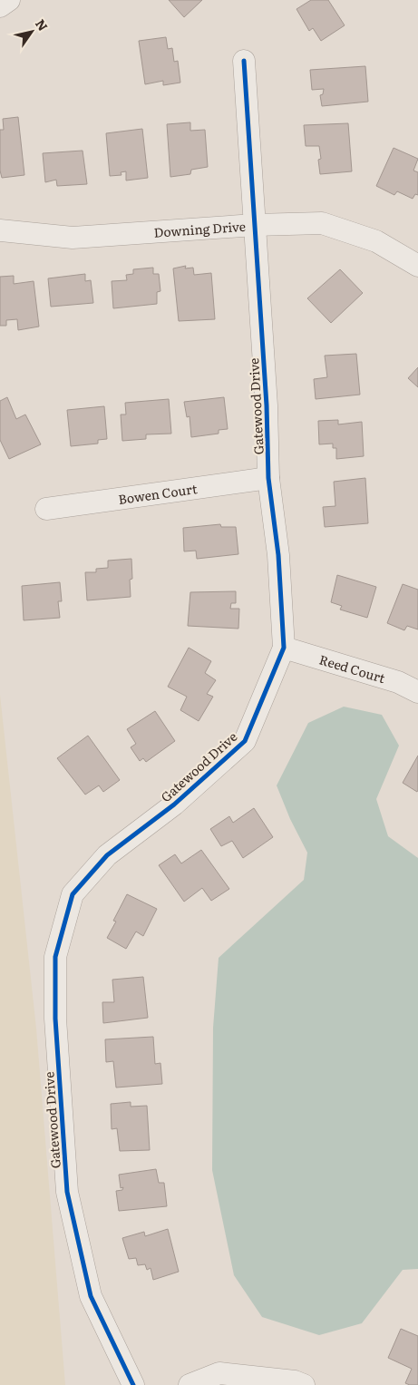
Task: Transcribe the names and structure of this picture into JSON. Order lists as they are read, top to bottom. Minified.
{"streets":{"street":["Downing Drive","Gatewood Drive","Bowen Court","Reed Court"]},"crossings":[["Downing Drive","Gatewood Drive"],["Gatewood Drive","Bowen Court"],["Gatewood Drive","Reed Court"]],"north":"top right"}
